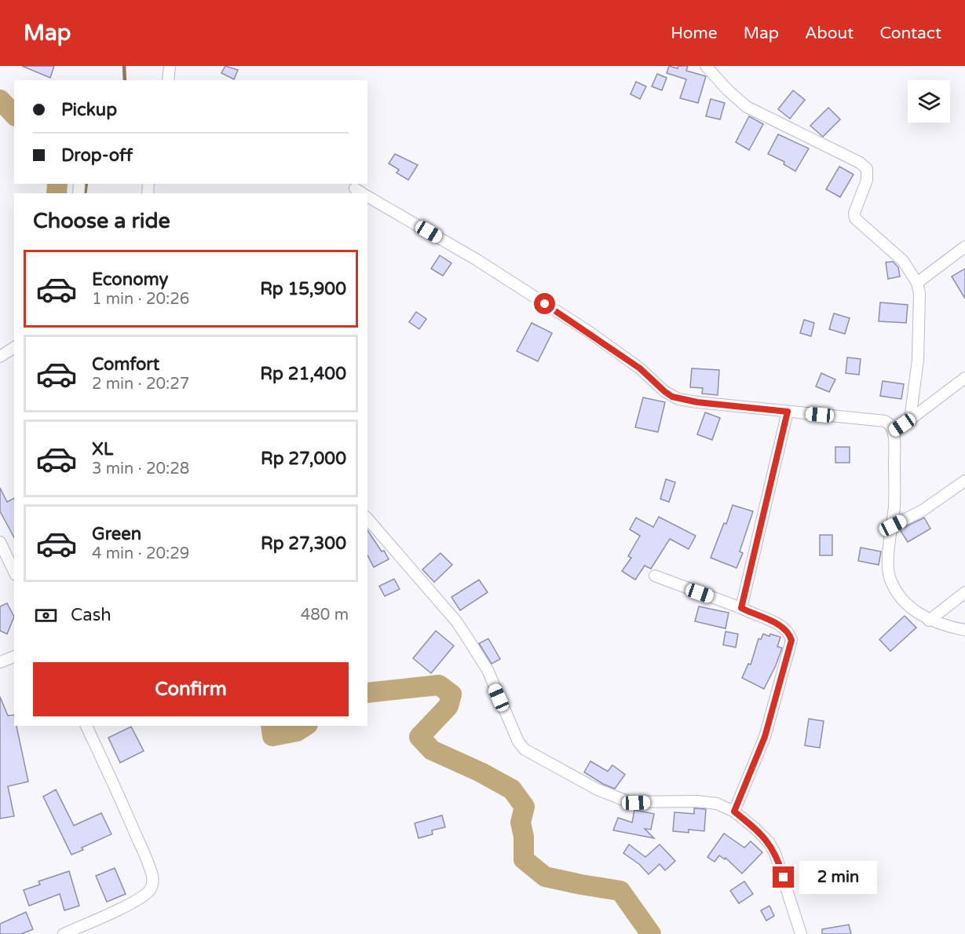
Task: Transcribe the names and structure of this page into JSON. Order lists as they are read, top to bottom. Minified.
{"page":{"header":"Map","nav":["Home","Map","About","Contact"],"banner":["Pickup","Drop-off"],"heading":"Choose a ride","list":[{"name":"Economy","note":"1 min · 20:26","value":"Rp 15,900"},{"name":"Comfort","note":"2 min · 20:27","value":"Rp 21,400"},{"name":"XL","note":"3 min · 20:28","value":"Rp 27,000"},{"name":"Green","note":"4 min · 20:29","value":"Rp 27,300"}],"pay":["Cash","480 m"],"buttons":"Confirm","bubble":"2 min"}}
